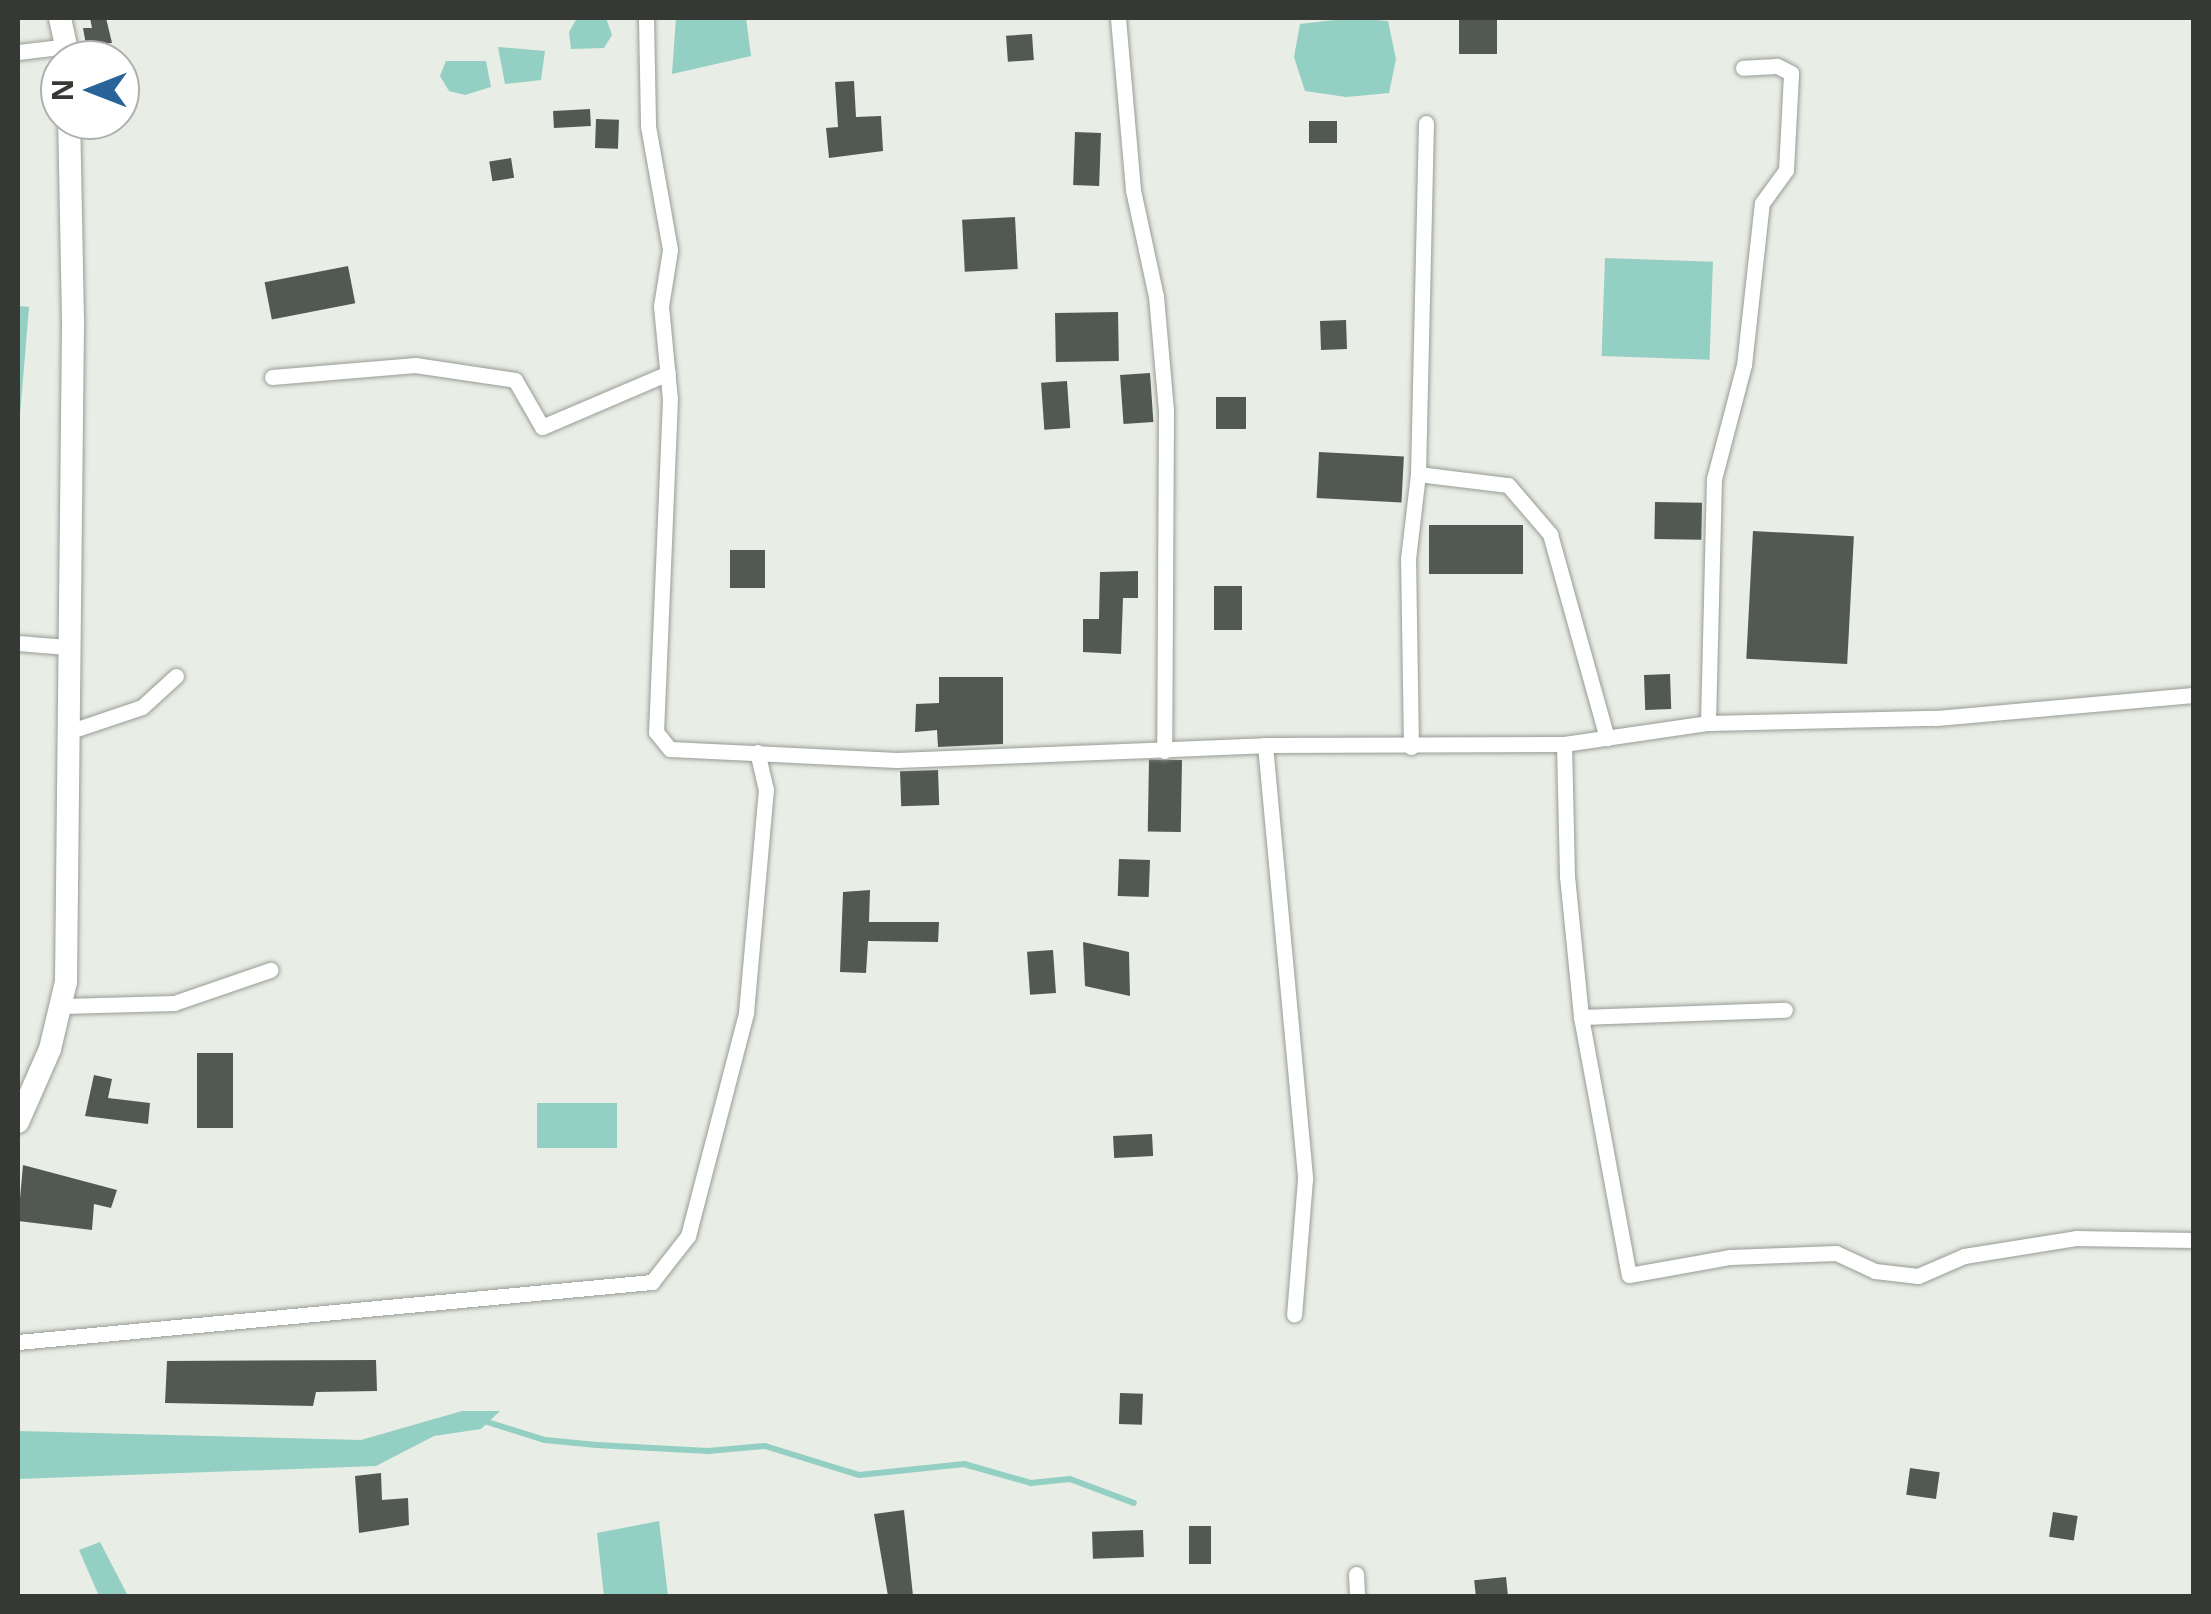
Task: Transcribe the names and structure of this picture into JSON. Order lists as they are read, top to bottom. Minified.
{"north":"left"}
